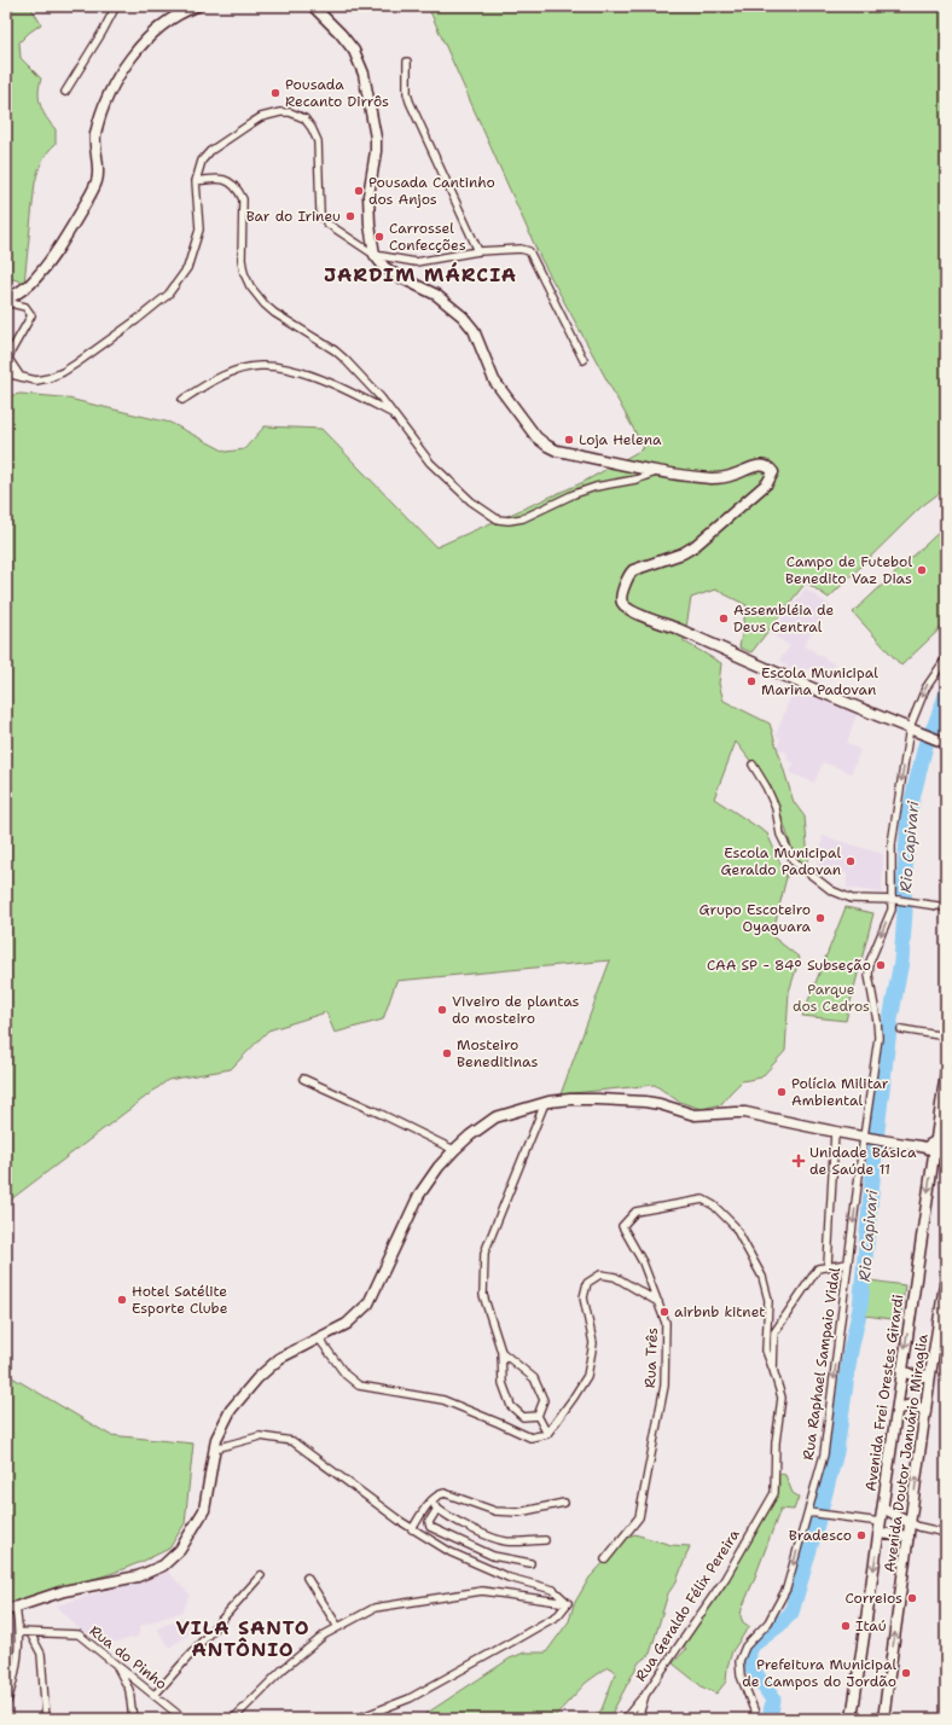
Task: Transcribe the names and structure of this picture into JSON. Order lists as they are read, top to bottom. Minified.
{"streets":{"street":["Rua Três","Rua Raphael Sampaio Vidal","Avenida Frei Orestes Girardi","Avenida Doutor Januário Miraglia","Rua Geraldo Félix Pereira","Rua do Pinho"]},"crossings":[["Rua Três","Rua Geraldo Félix Pereira"],["Rua Raphael Sampaio Vidal","Rua Geraldo Félix Pereira"]],"one_way":["Rua Raphael Sampaio Vidal","Avenida Frei Orestes Girardi","Avenida Doutor Januário Miraglia"],"districts":["JARDIM MÁRCIA","VILA SANTO ANTÔNIO"],"water":["Rio Capivari"],"parks":["Parque dos Cedros"],"places":{"other":["Pousada Recanto Dirrôs","Pousada Cantinho dos Anjos","Bar do Irineu","Carrossel Confecções","Loja Helena","Campo de Futebol Benedito Vaz Dias","Assembléia de Deus Central","Escola Municipal Marina Padovan","Escola Municipal Geraldo Padovan","Grupo Escoteiro Oyaguara","CAA SP - 84º Subseção","Viveiro de plantas do mosteiro","Mosteiro Beneditinas","Polícia Militar Ambiental","Hotel Satélite Esporte Clube","airbnb kitnet","Bradesco","Correios","Itaú","Prefeitura Municipal de Campos do Jordão"],"health":["Unidade Básica de Saúde 11"]}}
